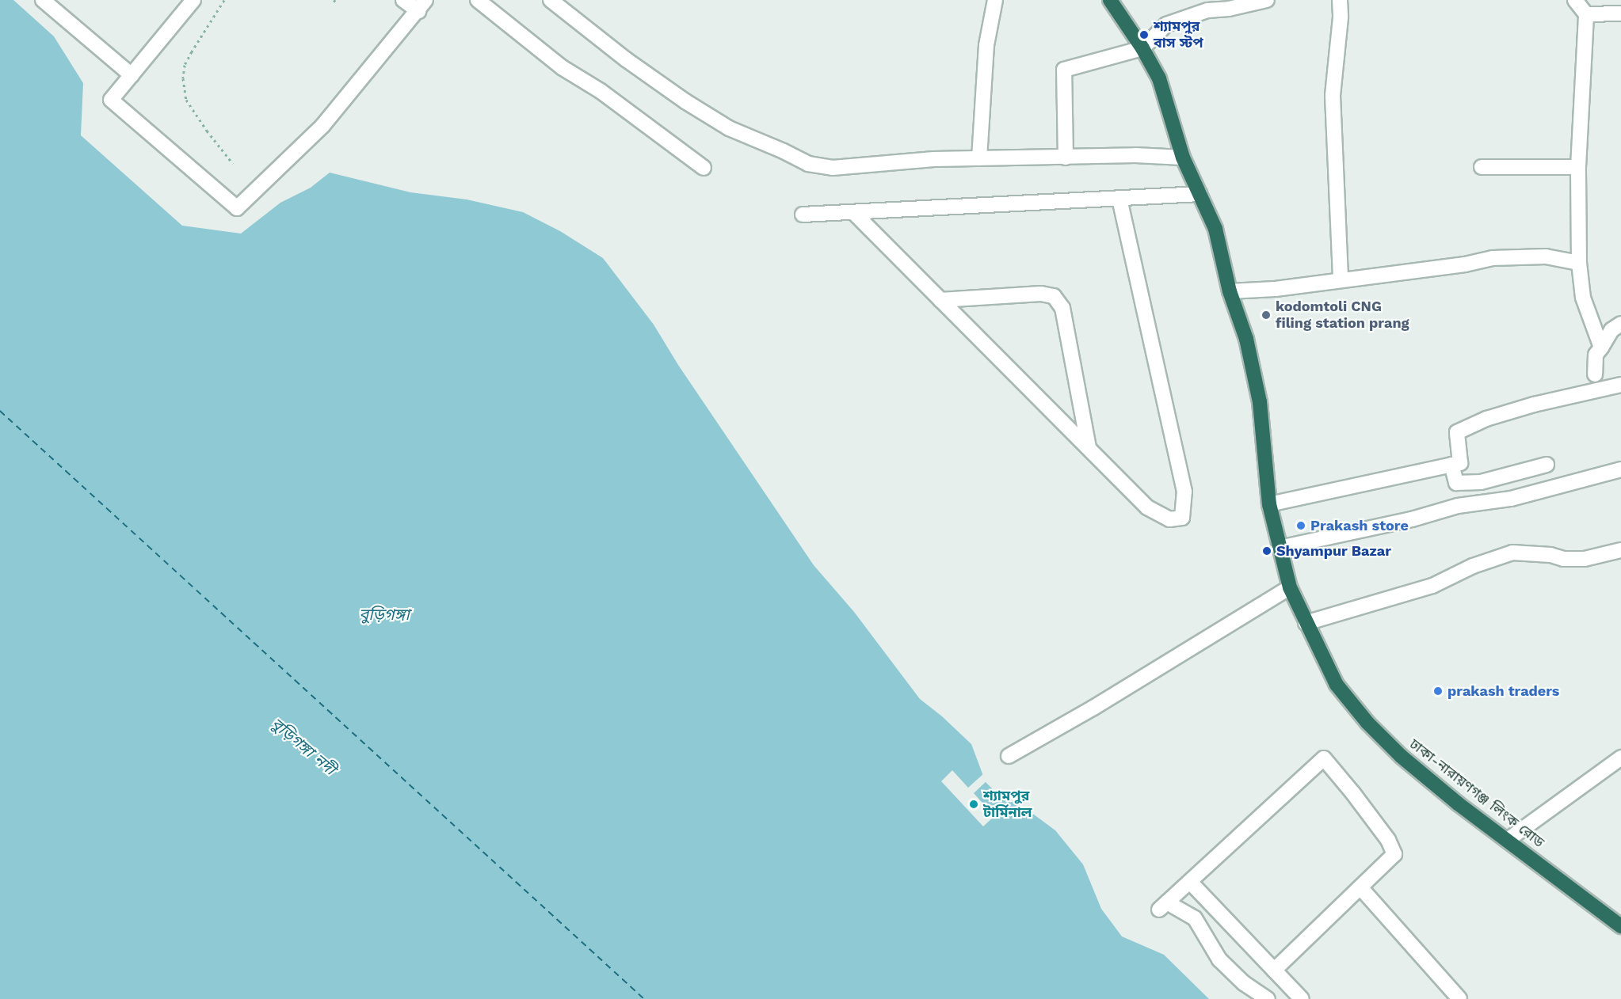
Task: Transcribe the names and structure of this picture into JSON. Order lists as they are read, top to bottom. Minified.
{"streets":{"highway":["ঢাকা-নারায়ণগঞ্জ লিংক রোড"]},"water":["বুড়িগঙ্গা","বুড়িগঙ্গা নদী"],"places":["শ্যামপুর বাস স্টপ","kodomtoli CNG filing station prang","Prakash store","Shyampur Bazar","prakash traders","শ্যামপুর টার্মিনাল"]}
